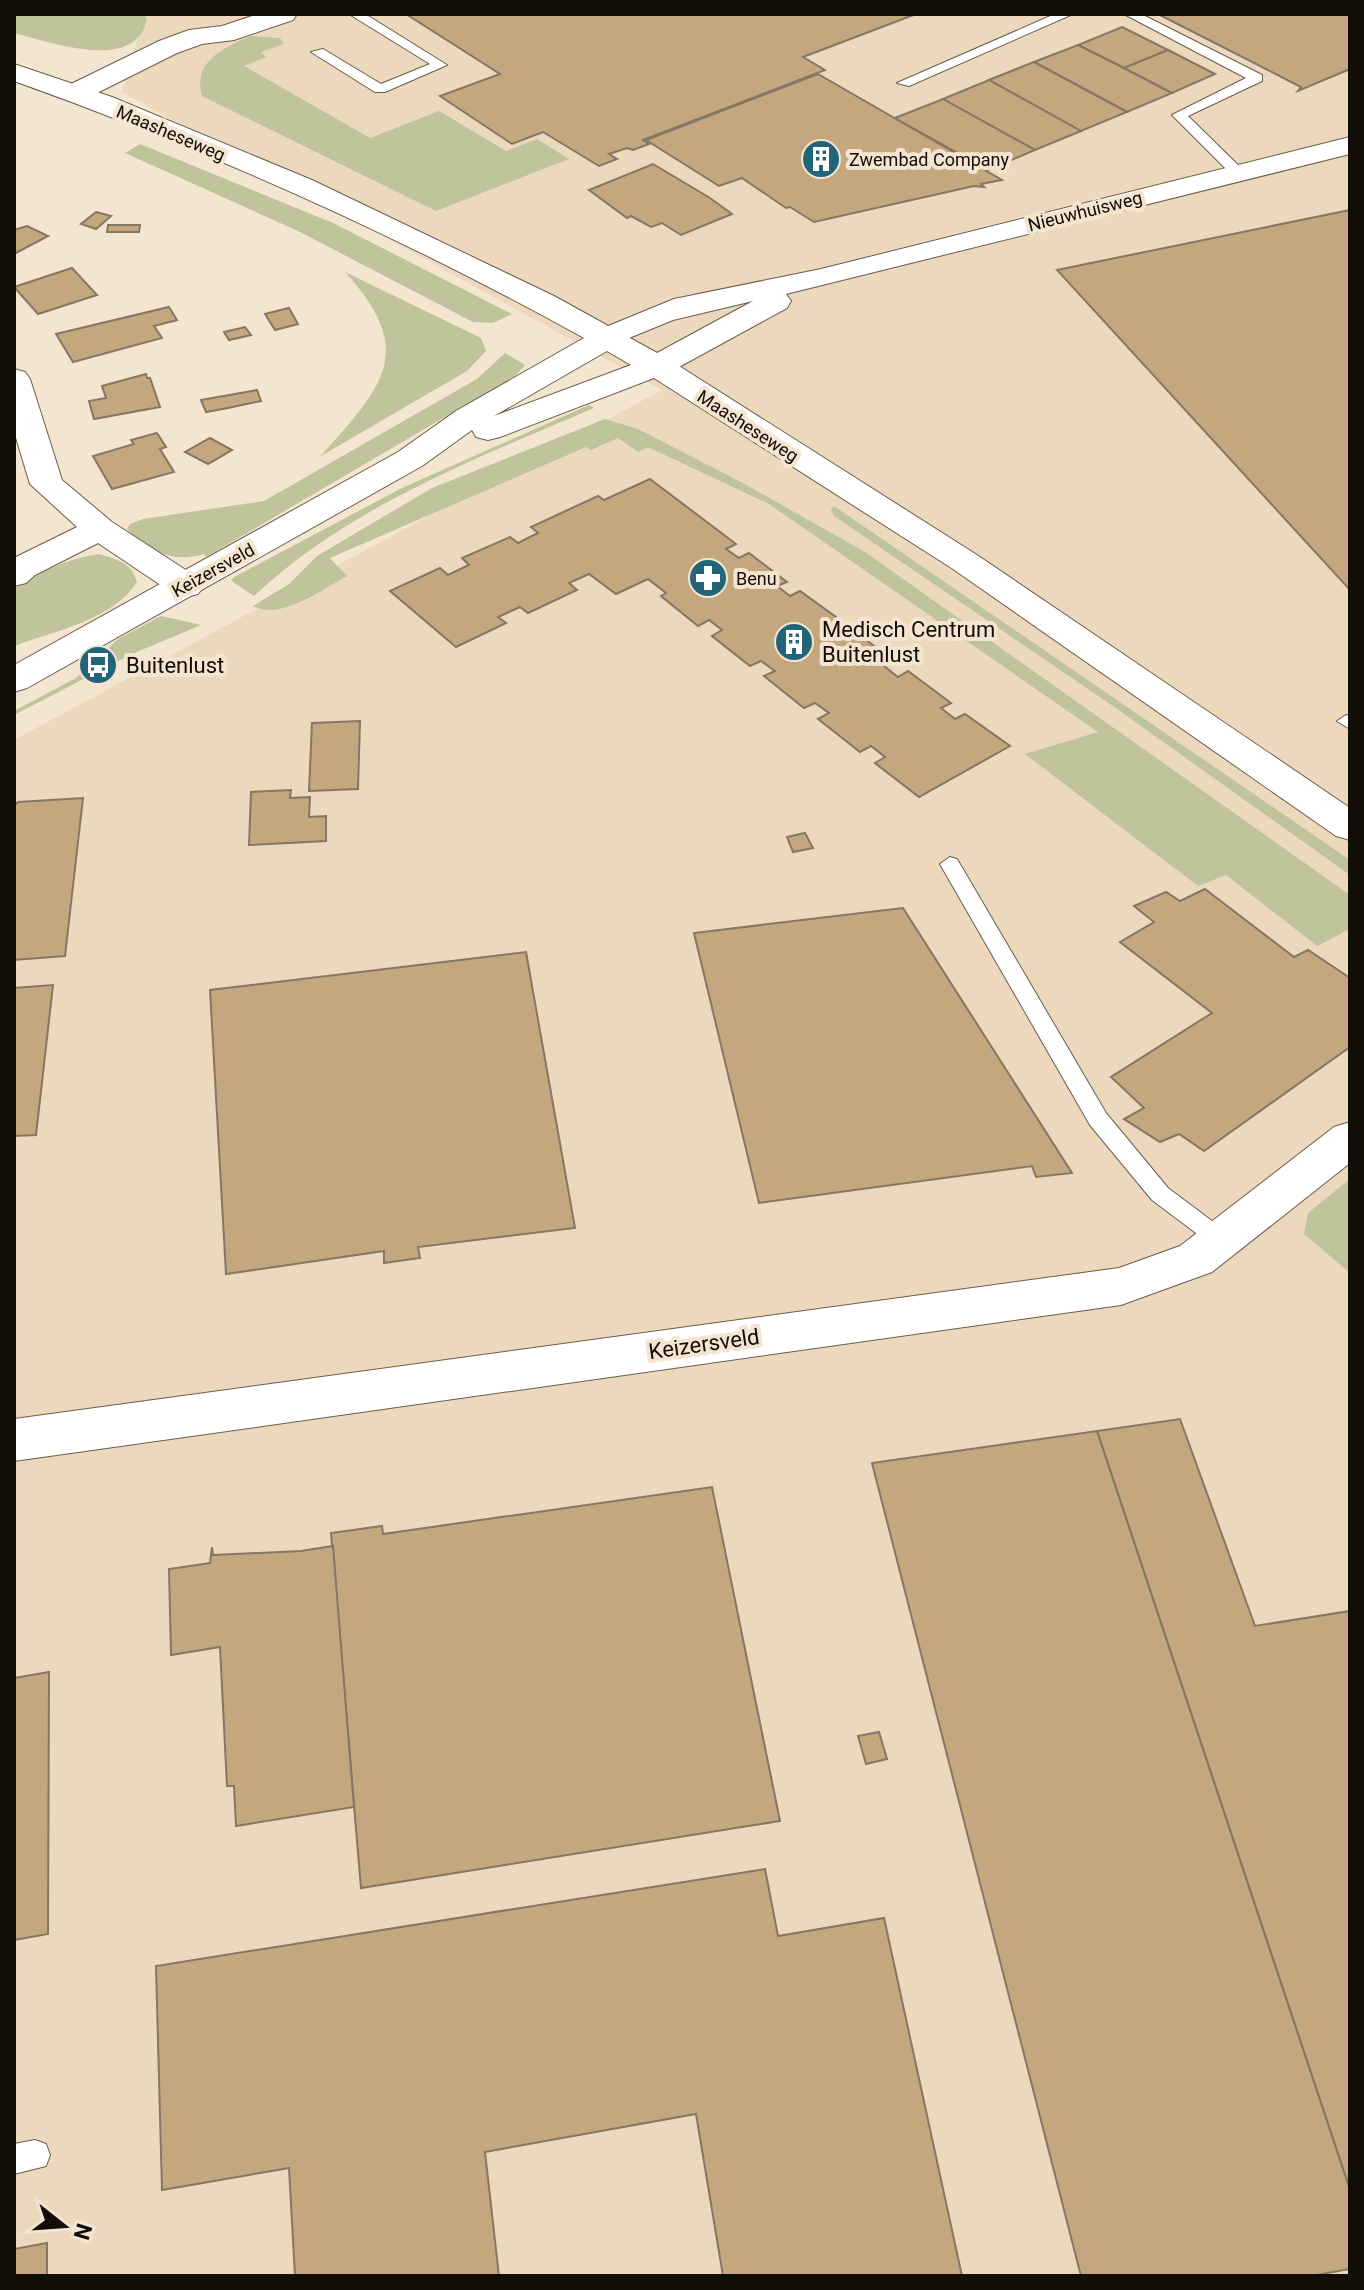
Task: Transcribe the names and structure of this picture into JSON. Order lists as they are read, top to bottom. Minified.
{"streets":{"street":["Maasheseweg","Nieuwhuisweg","Keizersveld"]},"crossings":[["Maasheseweg","Nieuwhuisweg"],["Maasheseweg","Keizersveld"],["Nieuwhuisweg","Keizersveld"]],"places":{"building":["Zwembad Company","Medisch Centrum Buitenlust"],"pharmacy":["Benu"],"bus stop":["Buitenlust"]},"north":"right"}
